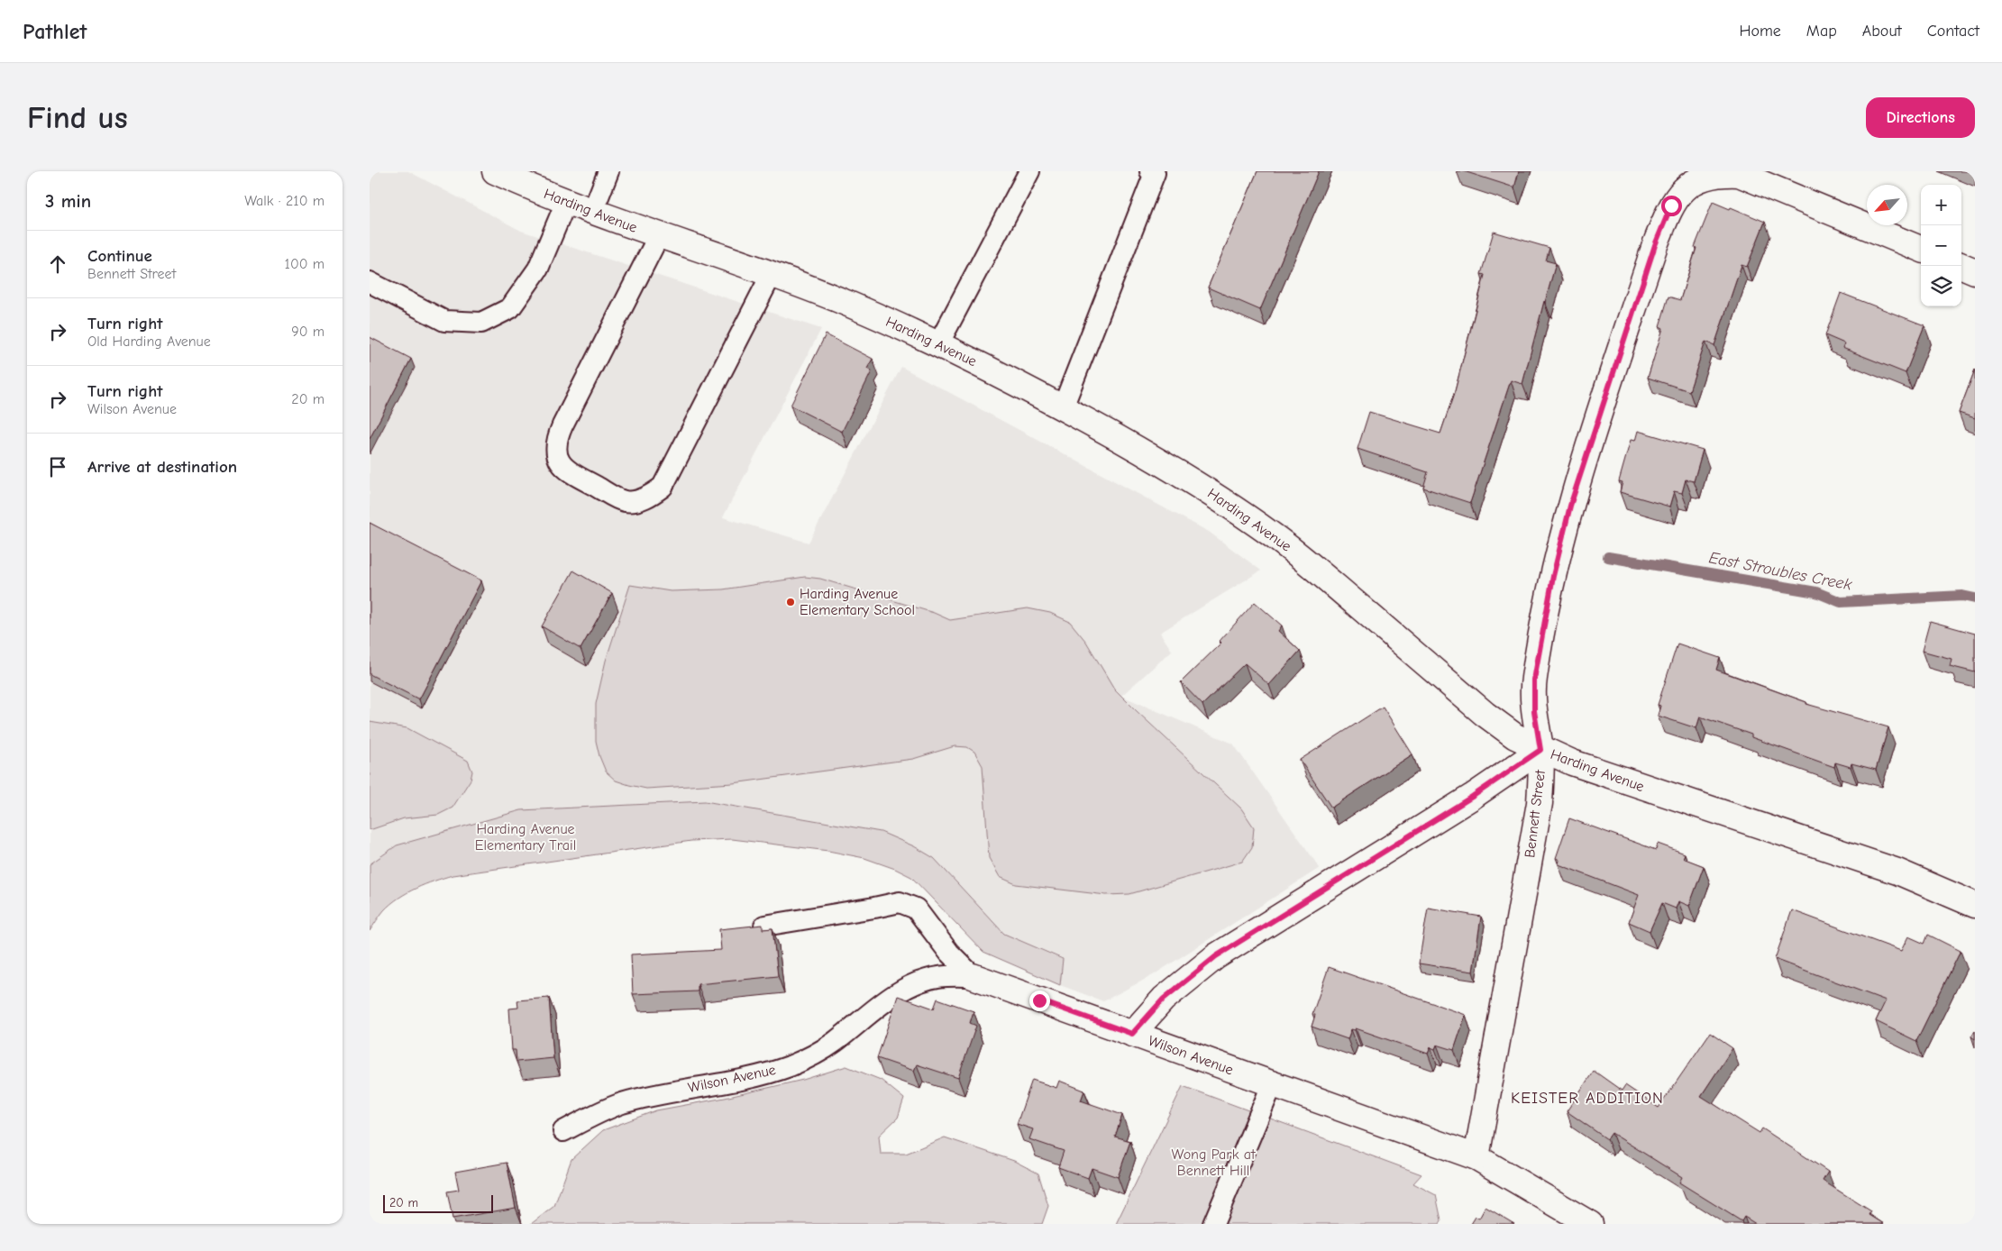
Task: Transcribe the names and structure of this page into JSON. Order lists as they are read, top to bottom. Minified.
{"streets":{"street":["Harding Avenue","Bennett Street","Wilson Avenue"]},"crossings":[["Harding Avenue","Bennett Street"],["Bennett Street","Wilson Avenue"]],"districts":["KEISTER ADDITION"],"water":["East Stroubles Creek"],"parks":["Harding Avenue Elementary Trail","Wong Park at Bennett Hill"],"places":["Harding Avenue Elementary School"],"scale_bar":"20 m","north":"bottom left","page":{"header":"Pathlet","nav":["Home","Map","About","Contact"],"buttons":"Directions","title":"Find us","heading":["3 min","Walk · 210 m"],"map_buttons":["+","−"],"list":[["Continue","Bennett Street","100 m"],["Turn right","Old Harding Avenue","90 m"],["Turn right","Wilson Avenue","20 m"],"Arrive at destination"],"scale":"20 m"}}
